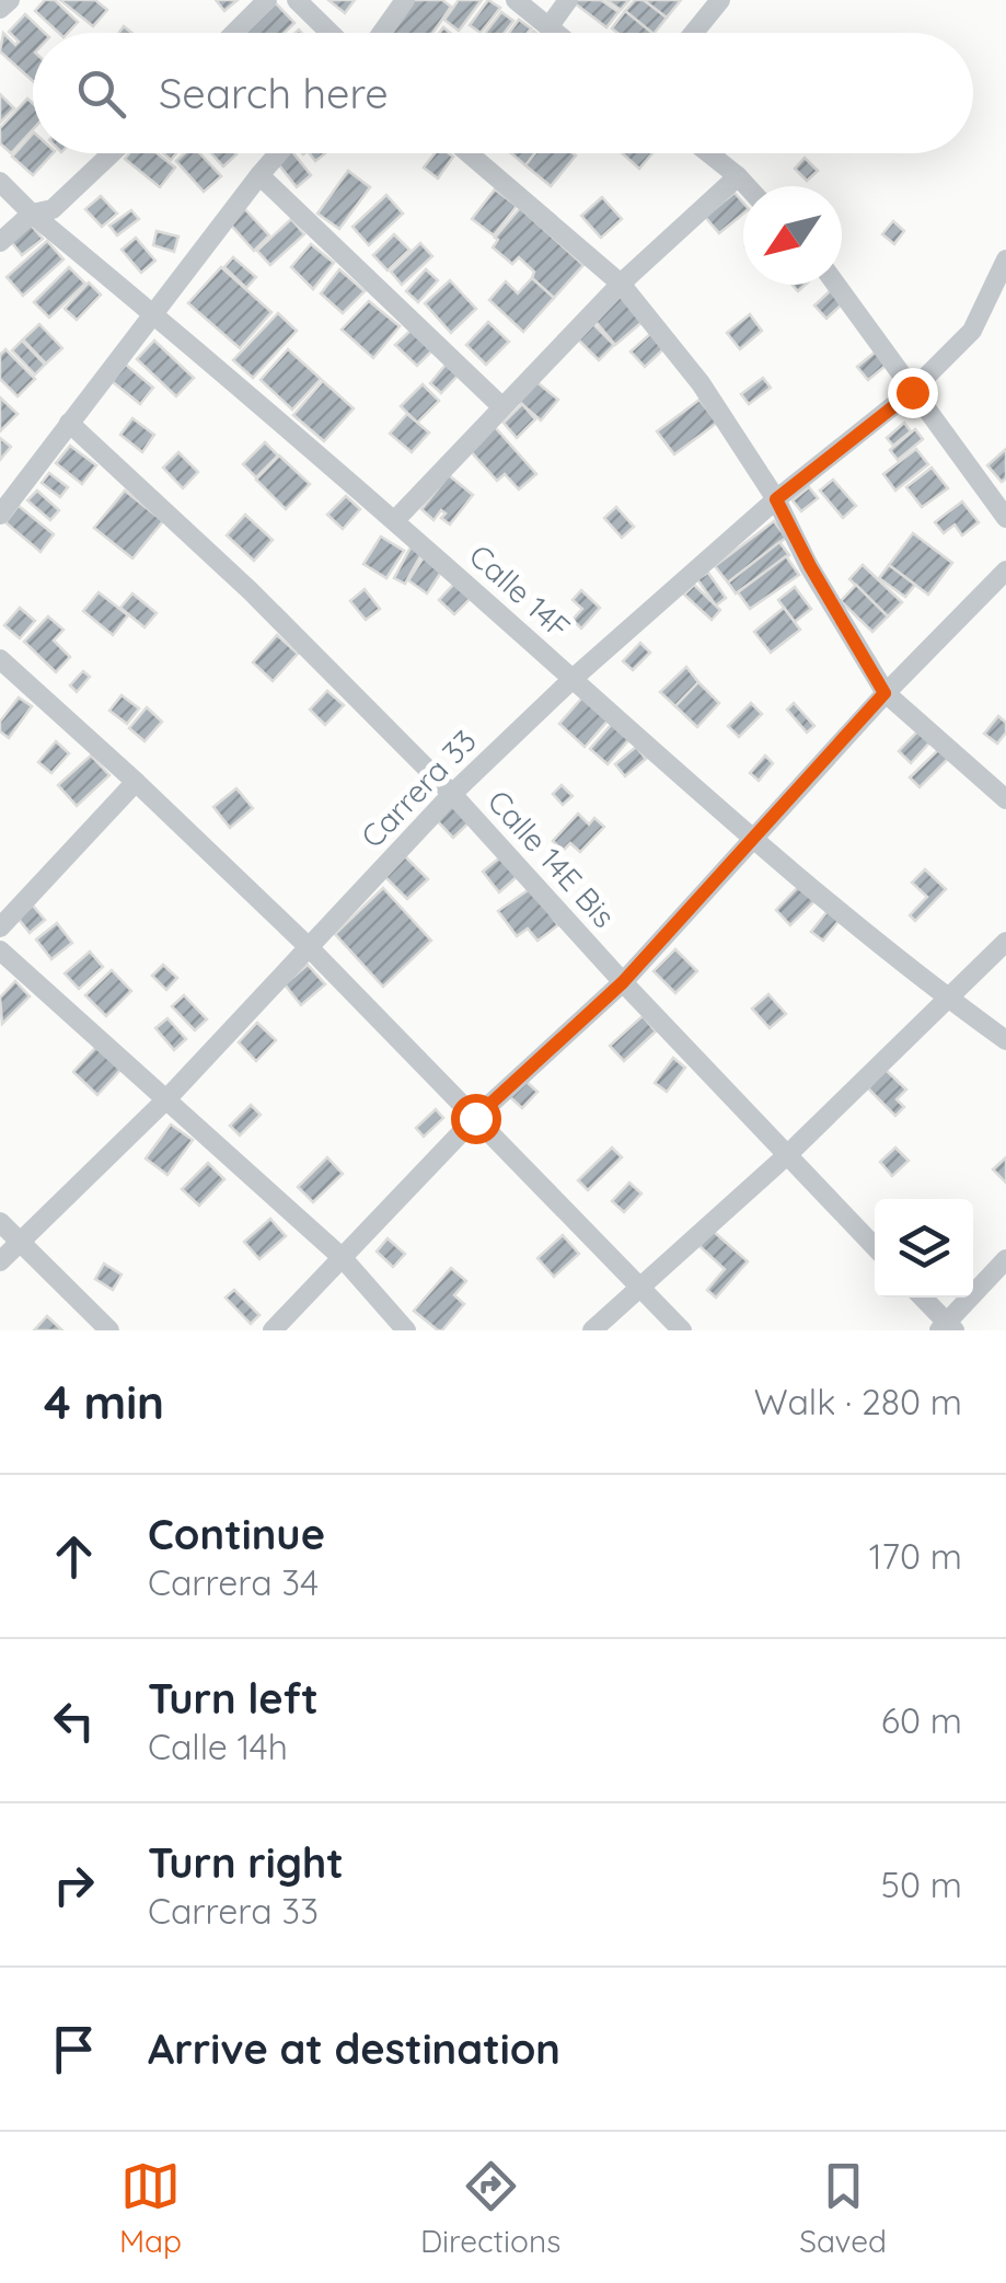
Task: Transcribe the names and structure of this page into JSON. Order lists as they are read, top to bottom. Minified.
{"streets":{"street":["Calle 14F","Carrera 33","Calle 14E Bis"]},"crossings":[["Calle 14F","Carrera 33"],["Carrera 33","Calle 14E Bis"]],"north":"bottom left","page":{"search":"Search here","heading":["4 min","Walk · 280 m"],"list":[["Continue","Carrera 34","170 m"],["Turn left","Calle 14h","60 m"],["Turn right","Carrera 33","50 m"],"Arrive at destination"],"nav":["Map","Directions","Saved"]}}
